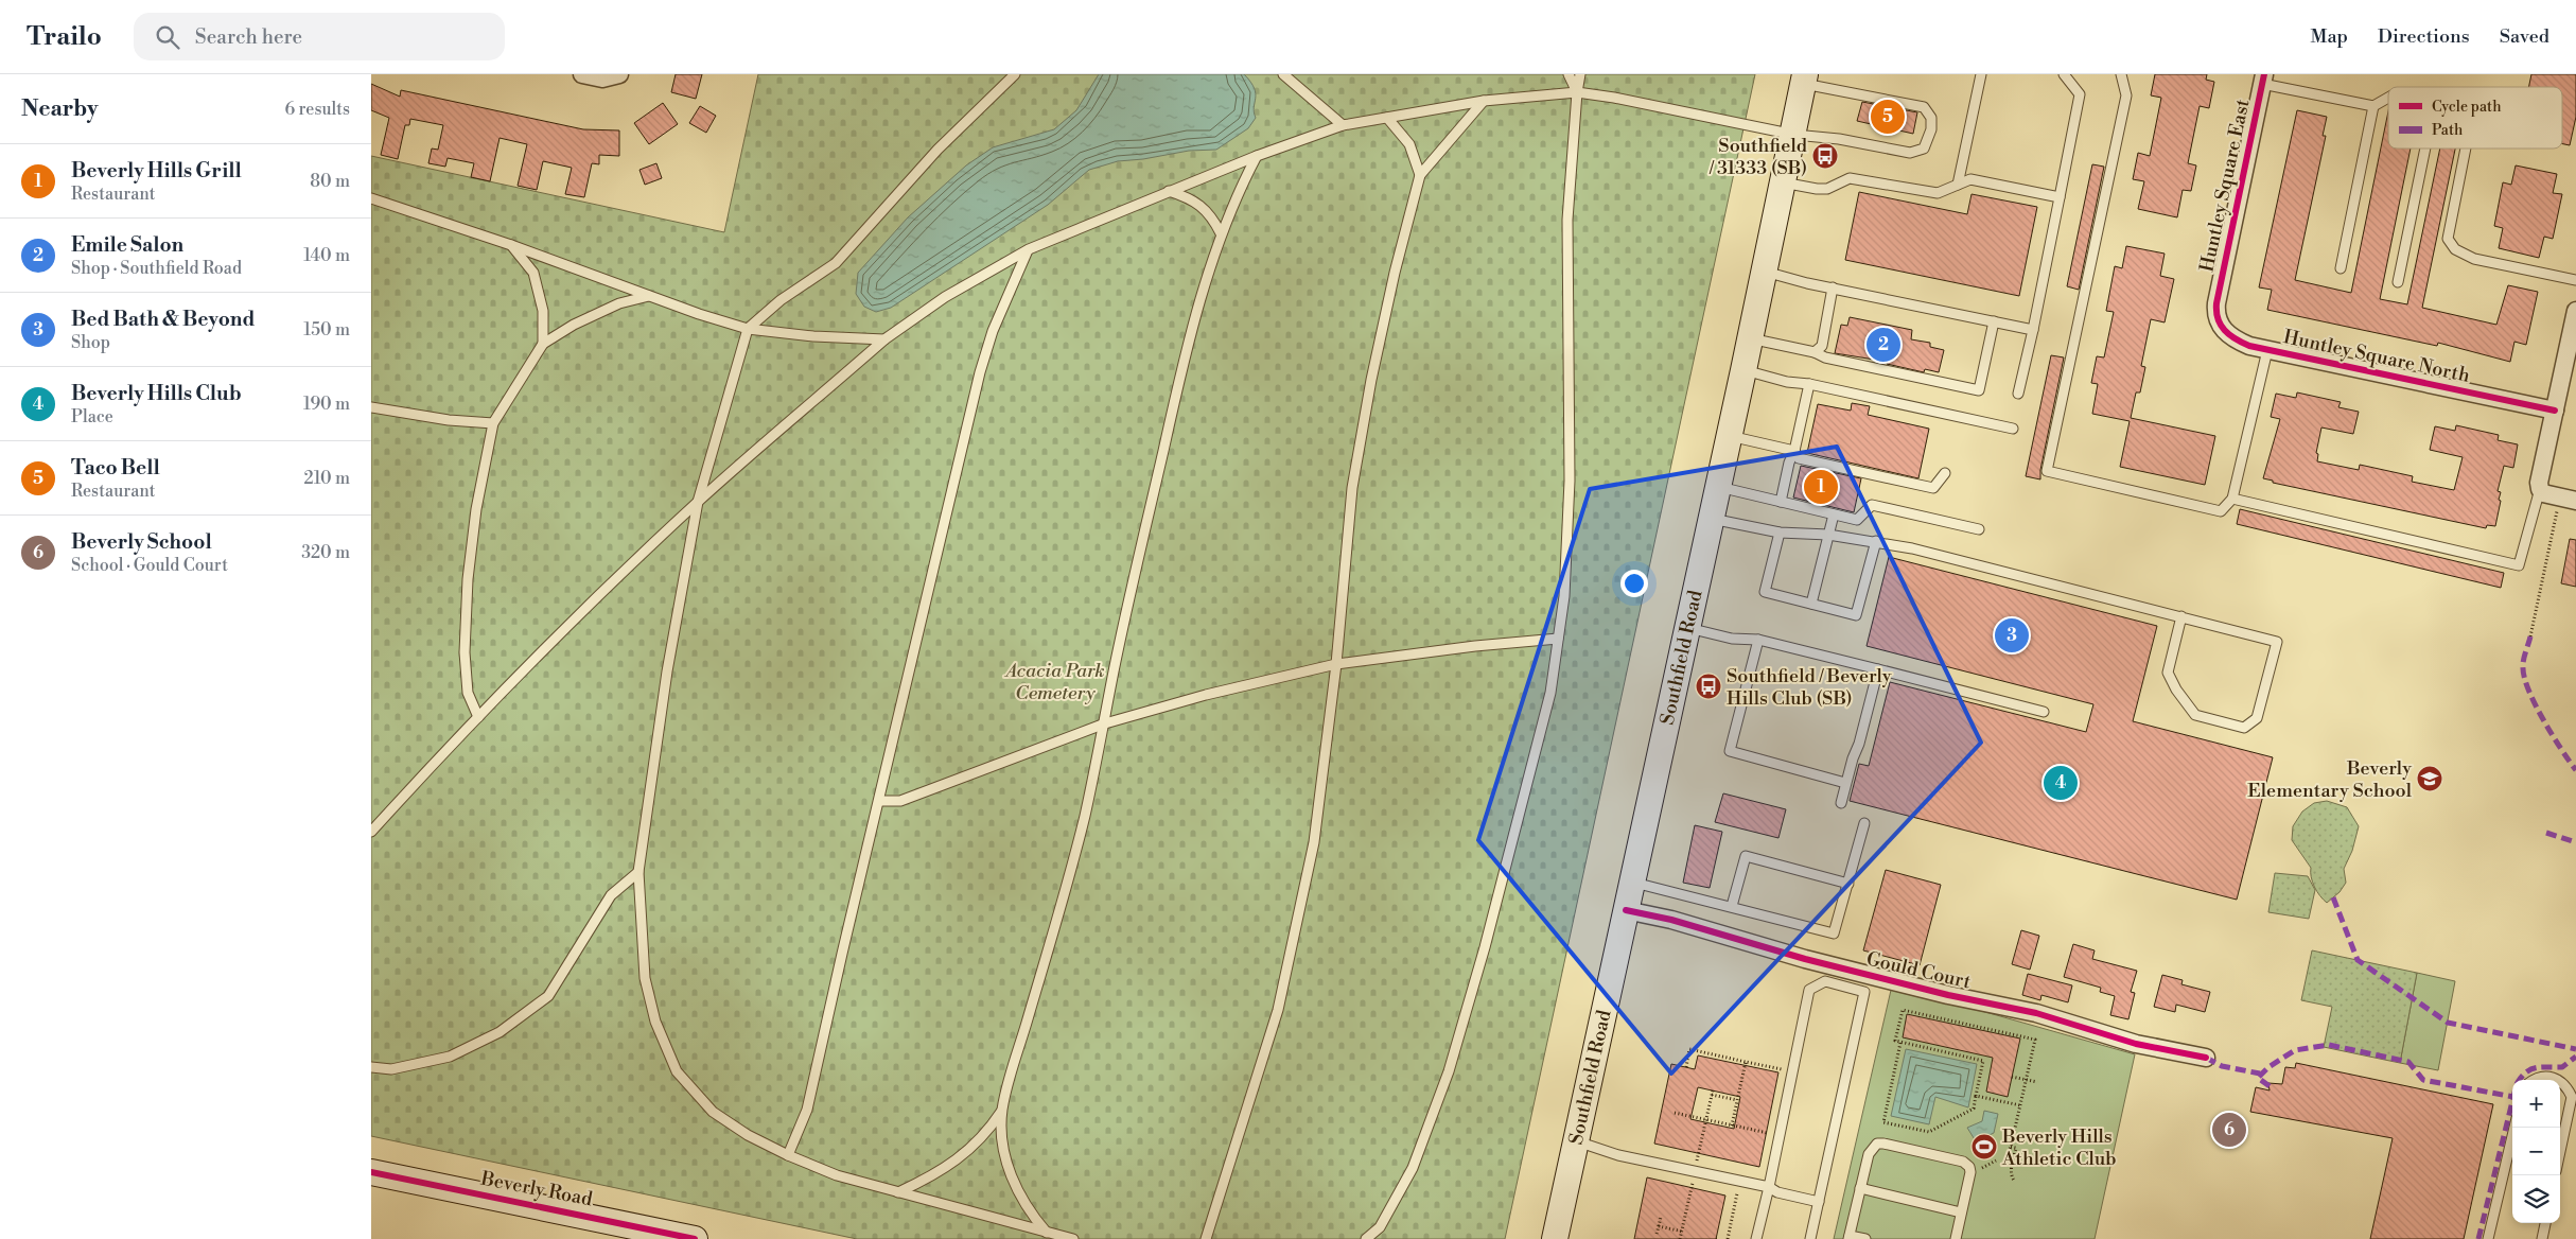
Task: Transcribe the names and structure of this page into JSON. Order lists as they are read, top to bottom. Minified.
{"streets":{"main road":["Southfield Road","Beverly Road"],"street":["Huntley Square East","Huntley Square North","Gould Court"]},"crossings":[["Huntley Square East","Huntley Square North"],["Southfield Road","Gould Court"]],"parks":["Acacia Park Cemetery"],"places":{"bus stop":["Southfield / 31333 (SB)","Southfield / Beverly Hills Club (SB)"],"school or university":["Beverly Elementary School"],"sports":["Beverly Hills Athletic Club"]},"legend":["Cycle path","Path"],"page":{"header":"Trailo","search":"Search here","nav":["Map","Directions","Saved"],"heading":["Nearby","6 results"],"pins":["5","2","1","3","4","6"],"list":[{"mark":"1","name":"Beverly Hills Grill","note":"Restaurant","value":"80 m"},{"mark":"2","name":"Emile Salon","note":"Shop · Southfield Road","value":"140 m"},{"mark":"3","name":"Bed Bath & Beyond","note":"Shop","value":"150 m"},{"mark":"4","name":"Beverly Hills Club","note":"Place","value":"190 m"},{"mark":"5","name":"Taco Bell","note":"Restaurant","value":"210 m"},{"mark":"6","name":"Beverly School","note":"School · Gould Court","value":"320 m"}],"map_buttons":["+","−"]}}
